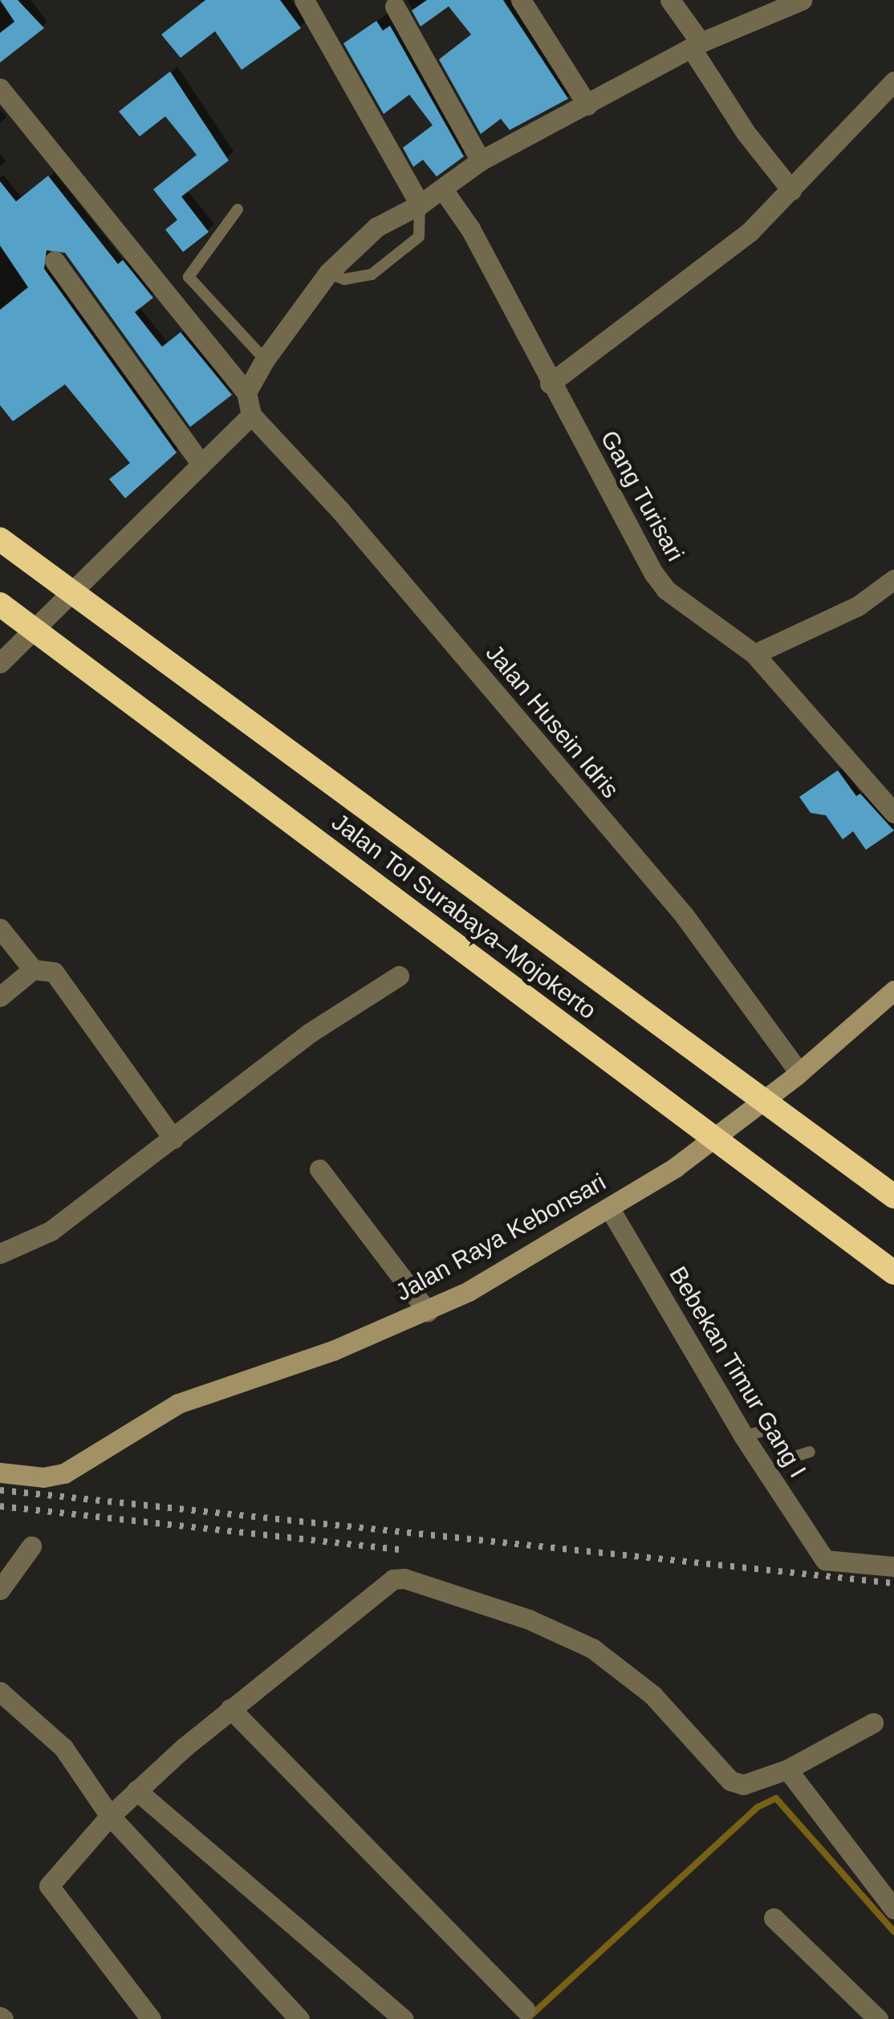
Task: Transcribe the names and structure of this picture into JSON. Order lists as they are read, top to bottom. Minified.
{"streets":{"highway":["Jalan Tol Surabaya–Mojokerto"],"main road":["Jalan Raya Kebonsari"],"street":["Gang Turisari","Jalan Husein Idris","Bebekan Timur Gang I"]},"crossings":[["Jalan Husein Idris","Jalan Raya Kebonsari"],["Jalan Raya Kebonsari","Bebekan Timur Gang I"]]}
